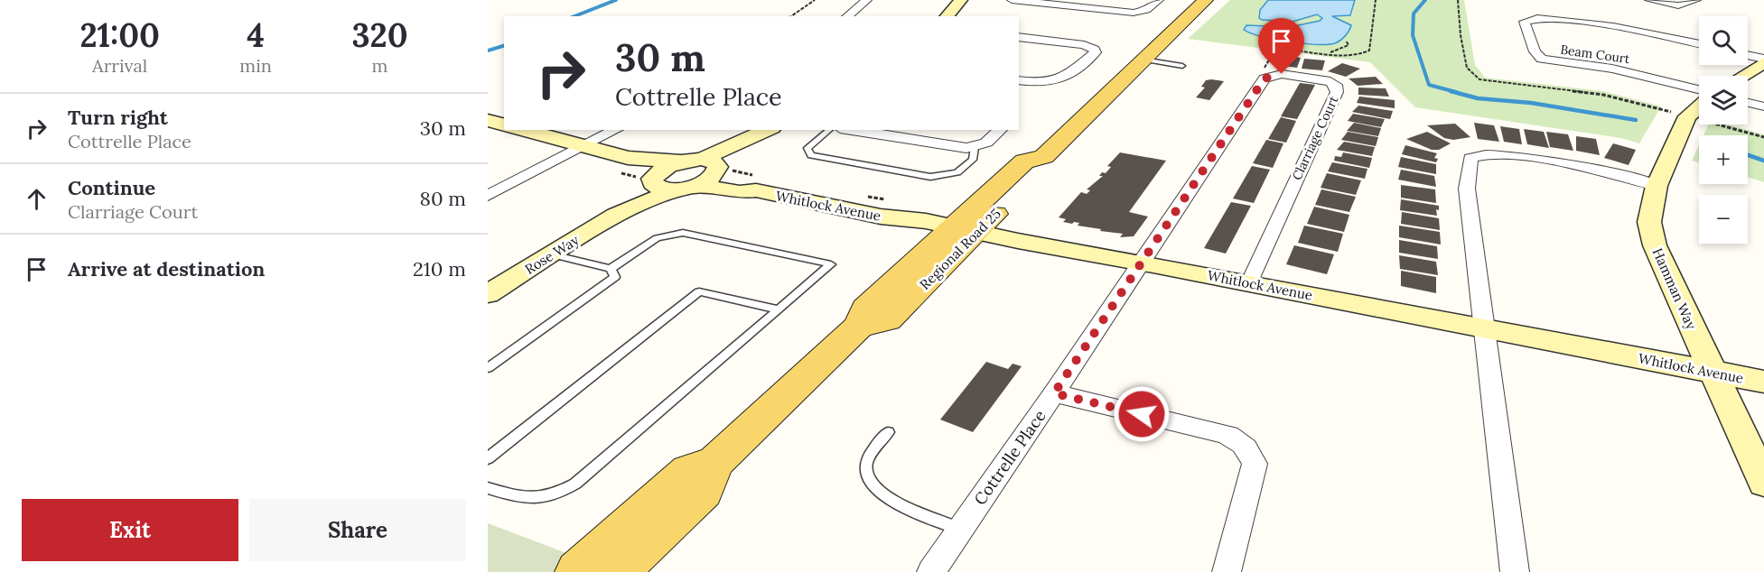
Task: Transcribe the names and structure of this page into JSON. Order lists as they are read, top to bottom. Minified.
{"streets":{"main road":["Regional Road 25"],"street":["Beam Court","Clarriage Court","Whitlock Avenue","Rose Way","Hamman Way","Cottrelle Place"]},"crossings":[["Clarriage Court","Whitlock Avenue"],["Clarriage Court","Cottrelle Place"],["Whitlock Avenue","Regional Road 25"],["Whitlock Avenue","Rose Way"],["Whitlock Avenue","Hamman Way"],["Whitlock Avenue","Cottrelle Place"]],"page":{"eta":["21:00","Arrival","4","min","320","m"],"map_buttons":["+","−"],"turn":["30 m","Cottrelle Place"],"list":[{"name":"Turn right","note":"Cottrelle Place","value":"30 m"},{"name":"Continue","note":"Clarriage Court","value":"80 m"},{"name":"Arrive at destination","value":"210 m"}],"buttons":["Exit","Share"]}}
